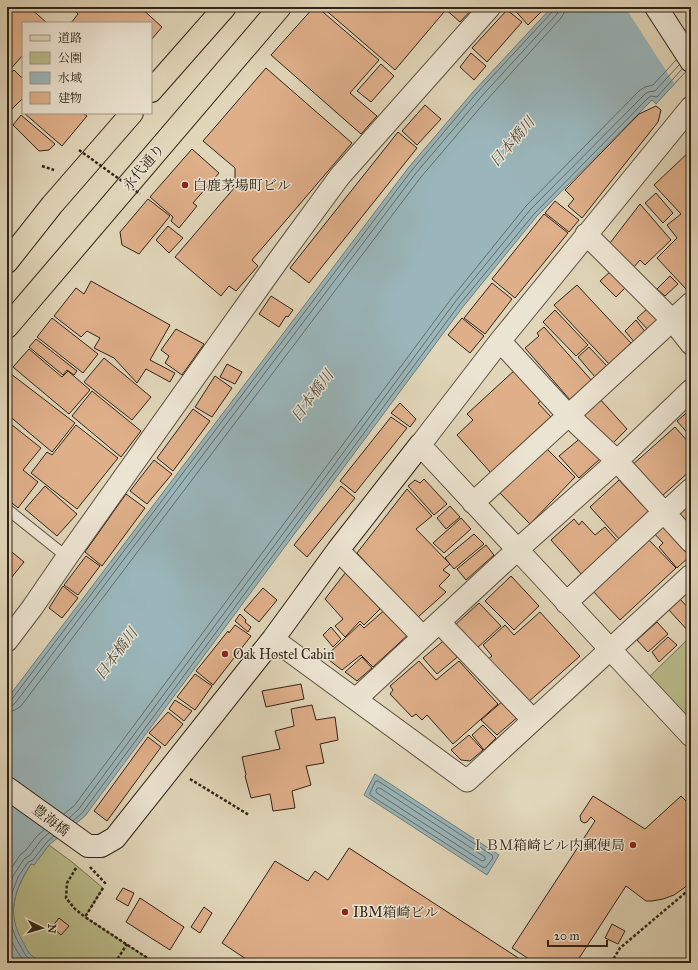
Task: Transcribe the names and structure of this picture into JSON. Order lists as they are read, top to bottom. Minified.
{"streets":{"main road":["永代通り"],"street":["豊海橋"]},"water":["日本橋川"],"places":["白鹿茅場町ビル","Oak Hostel Cabin","ＩＢＭ箱崎ビル内郵便局","IBM箱崎ビル"],"legend":["道路","公園","水域","建物"],"scale_bar":"20 m","north":"right"}
